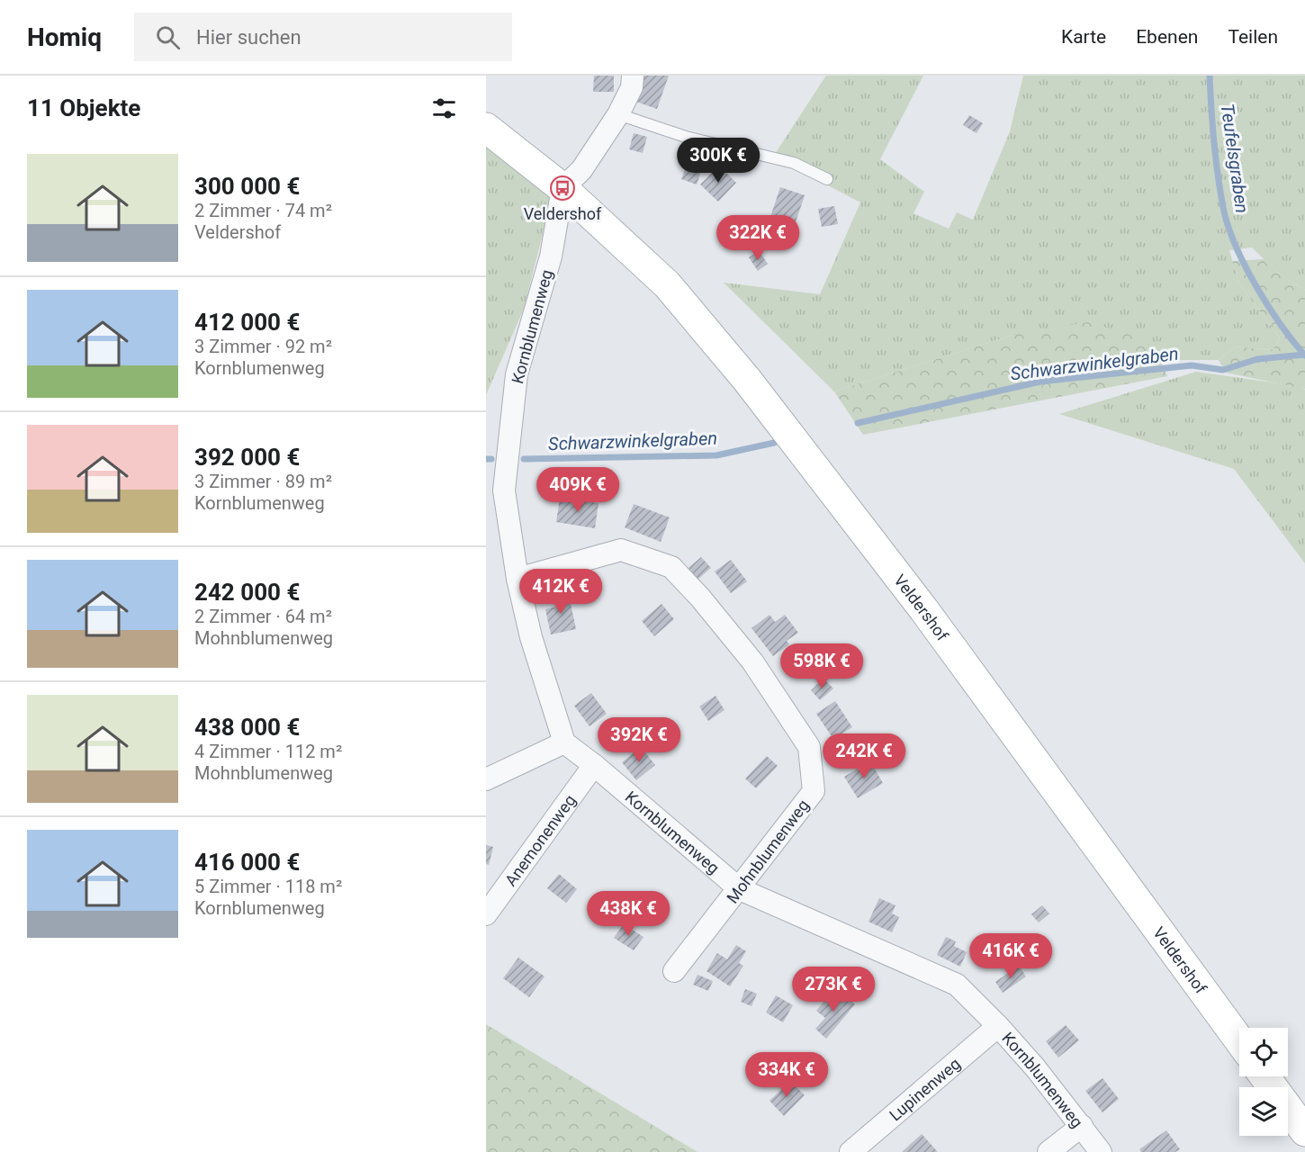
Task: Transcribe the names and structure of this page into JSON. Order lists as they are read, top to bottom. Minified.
{"streets":{"main road":["Veldershof"],"street":["Kornblumenweg","Anemonenweg","Mohnblumenweg","Lupinenweg"]},"crossings":[["Kornblumenweg","Veldershof"],["Kornblumenweg","Anemonenweg"],["Kornblumenweg","Mohnblumenweg"],["Kornblumenweg","Lupinenweg"]],"water":["Teufelsgraben","Schwarzwinkelgraben"],"places":{"bus stop":["Veldershof"]},"page":{"header":"Homiq","search":"Hier suchen","nav":["Karte","Ebenen","Teilen"],"heading":"11 Objekte","price":["300K €","322K €","409K €","412K €","598K €","392K €","242K €","438K €","416K €","273K €","334K €"],"list":[{"name":"300 000 €","note":"2 Zimmer · 74 m² · Veldershof"},{"name":"412 000 €","note":"3 Zimmer · 92 m² · Kornblumenweg"},{"name":"392 000 €","note":"3 Zimmer · 89 m² · Kornblumenweg"},{"name":"242 000 €","note":"2 Zimmer · 64 m² · Mohnblumenweg"},{"name":"438 000 €","note":"4 Zimmer · 112 m² · Mohnblumenweg"},{"name":"416 000 €","note":"5 Zimmer · 118 m² · Kornblumenweg"}]}}
